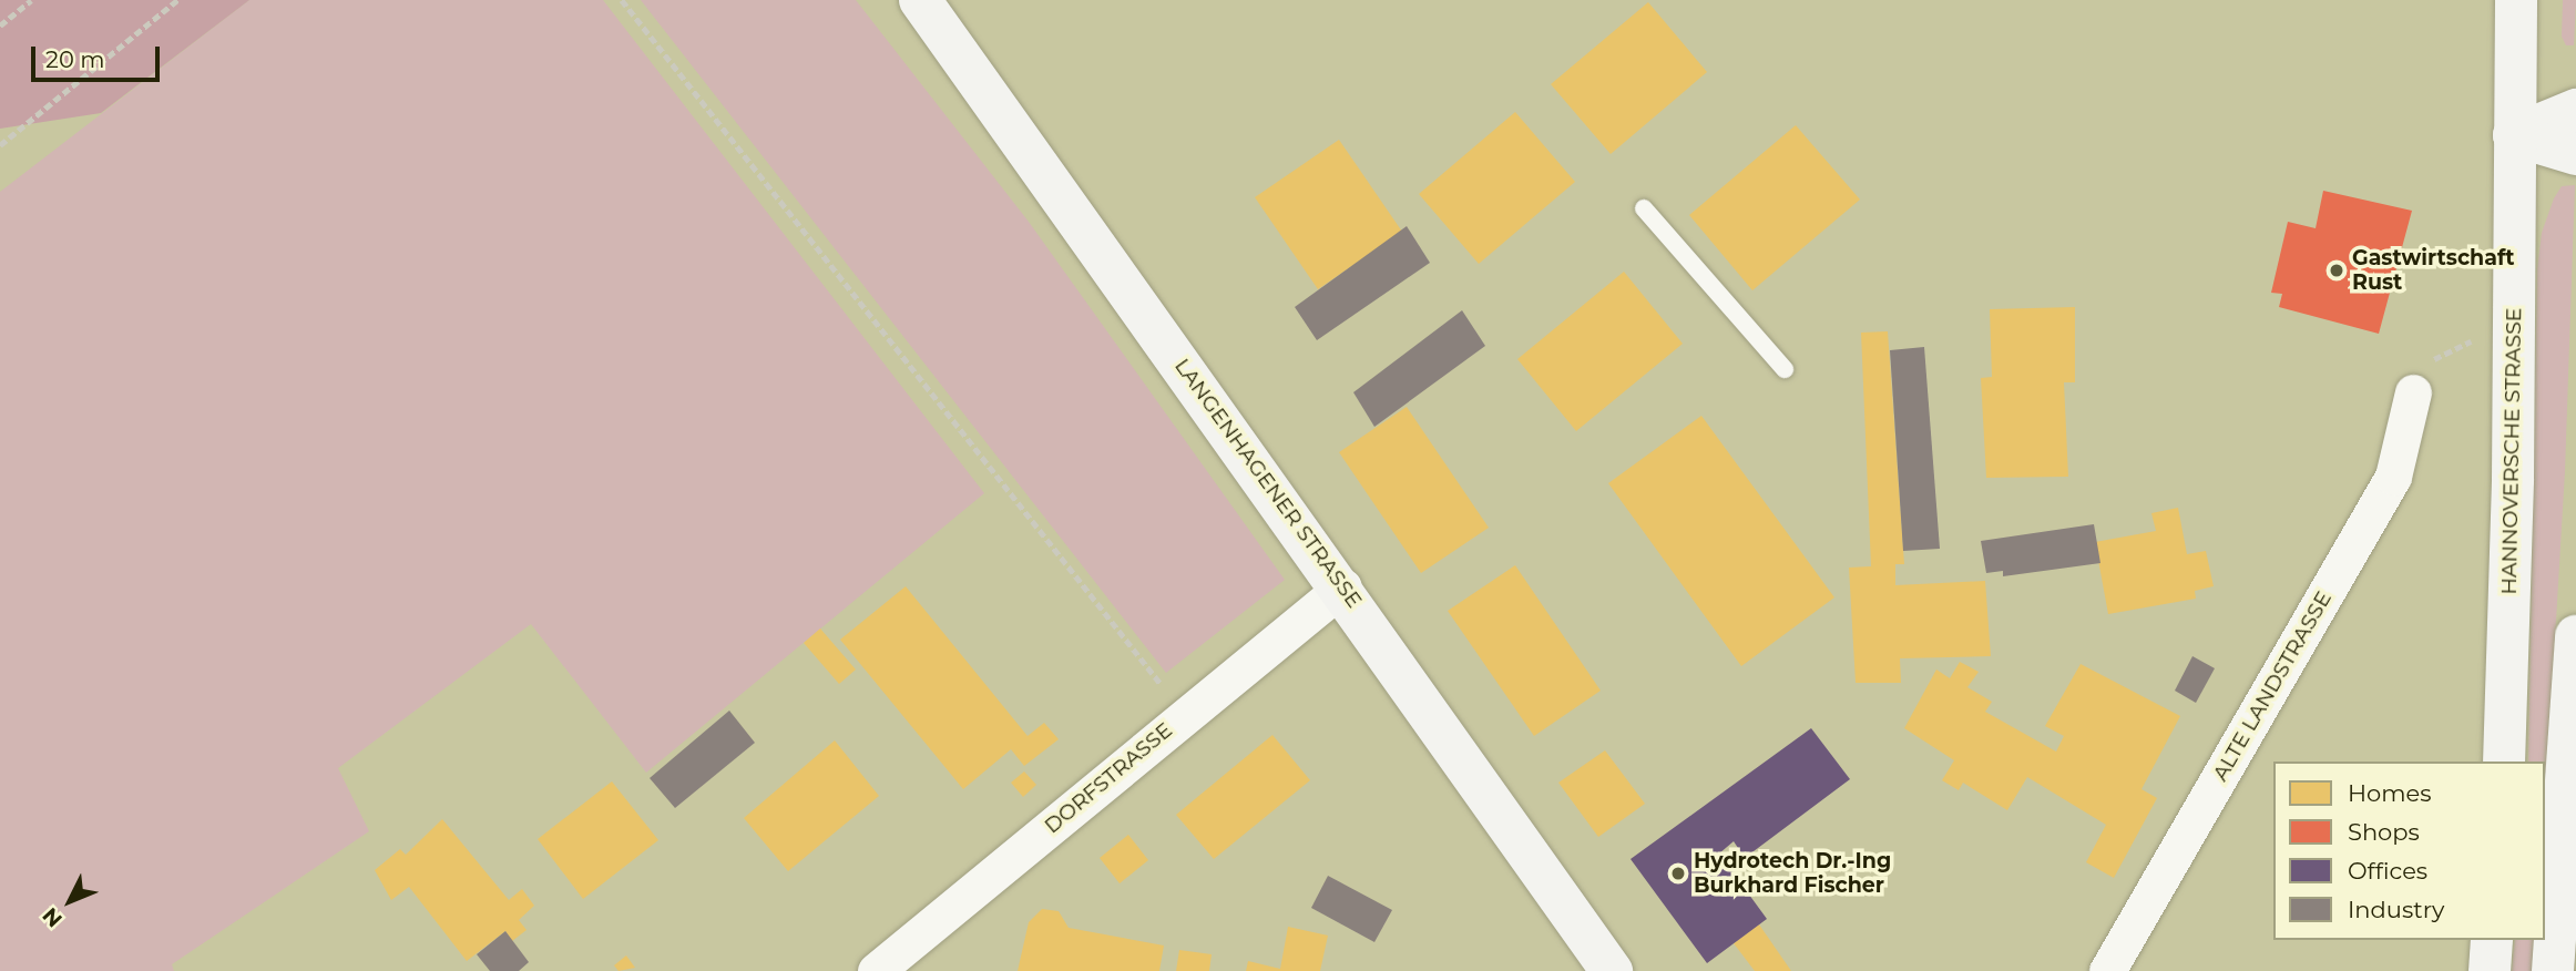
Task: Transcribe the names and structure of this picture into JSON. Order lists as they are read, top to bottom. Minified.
{"streets":{"main road":["HANNOVERSCHE STRASSE","LANGENHAGENER STRASSE"],"street":["ALTE LANDSTRASSE","DORFSTRASSE"]},"crossings":[["LANGENHAGENER STRASSE","DORFSTRASSE"]],"places":["Gastwirtschaft Rust","Hydrotech Dr.-Ing Burkhard Fischer"],"legend":["Homes","Shops","Offices","Industry"],"scale_bar":"20 m","north":"bottom left"}
